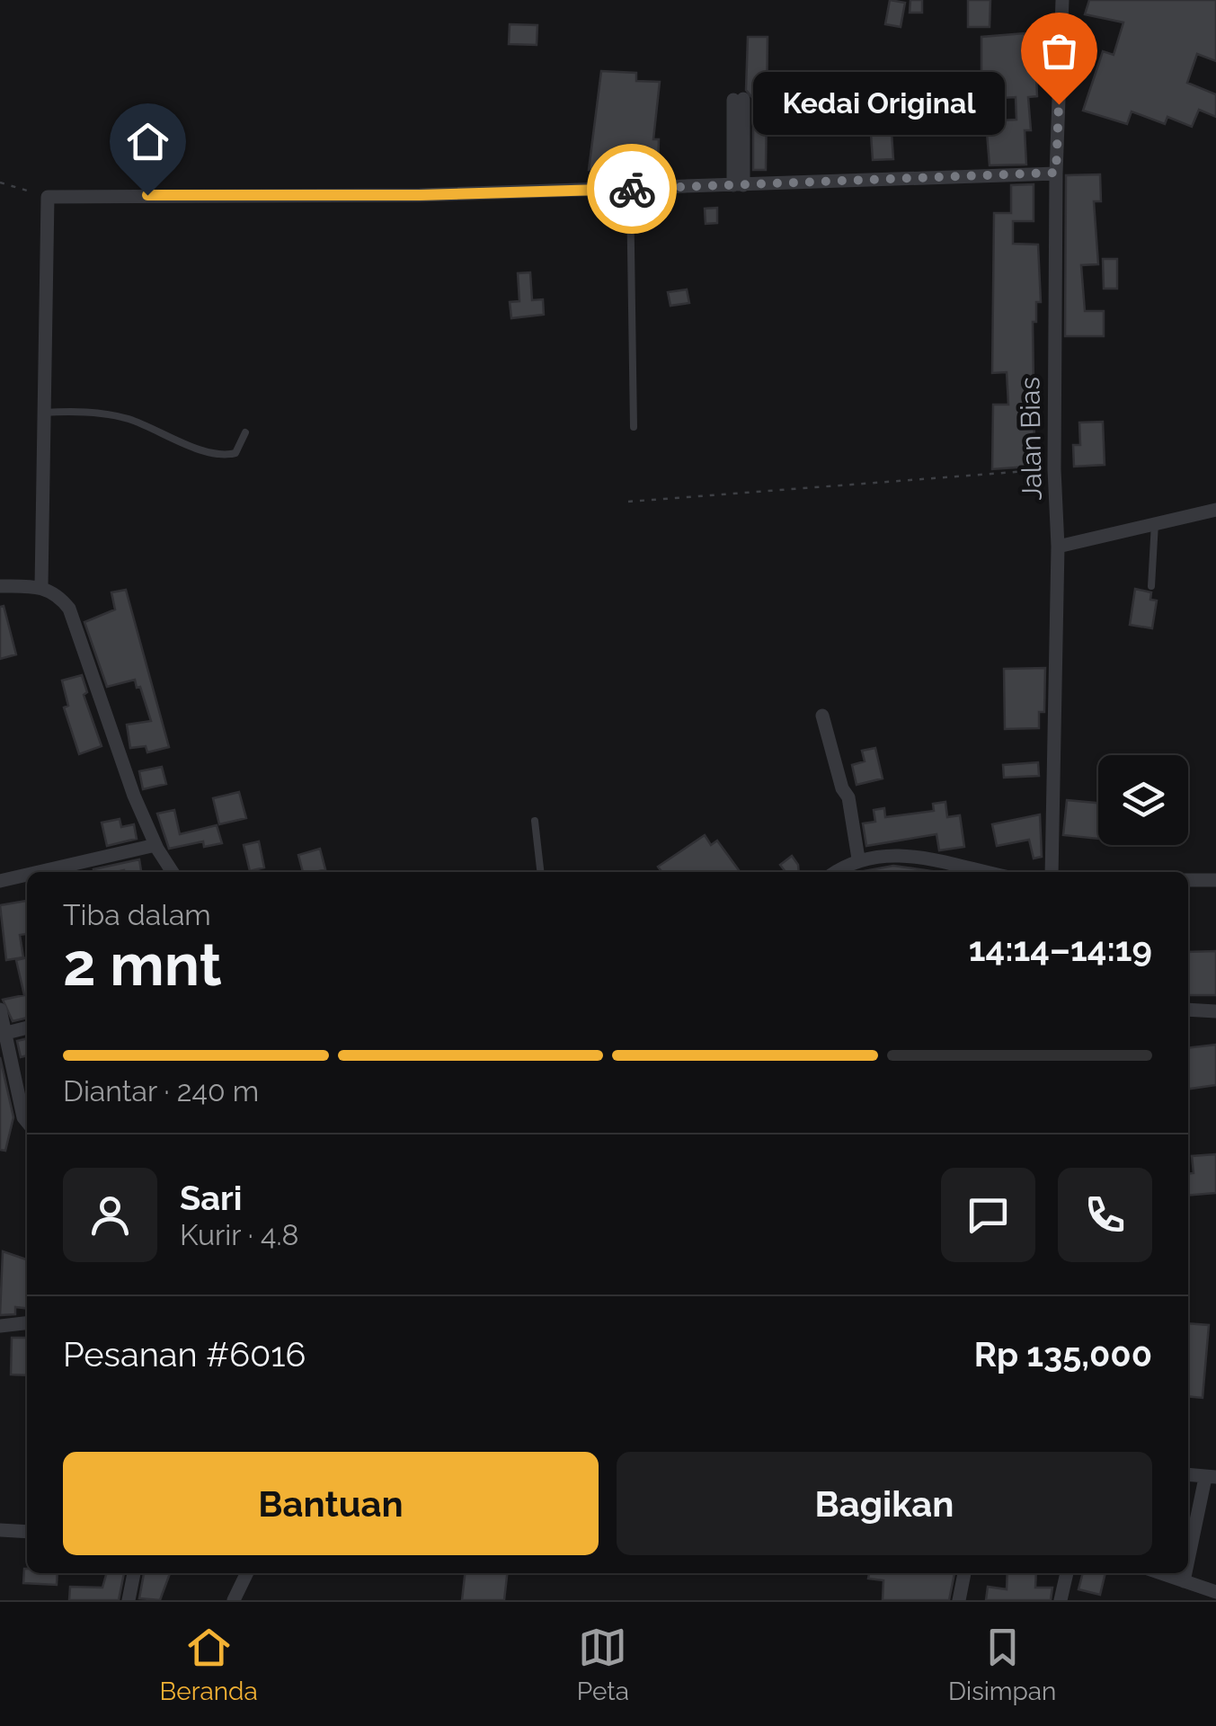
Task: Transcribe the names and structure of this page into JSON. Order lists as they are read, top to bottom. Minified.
{"streets":{"street":["Jalan Bias"]},"places":["Kedai Original"],"page":{"bubble":"Kedai Original","heading":["2 mnt","Tiba dalam","14:14–14:19"],"panel":["Sari","Kurir · 4.8","Pesanan #6016","Rp 135,000"],"bar":"Diantar · 240 m","buttons":["Bantuan","Bagikan"],"tabs":["Beranda","Peta","Disimpan"]}}
